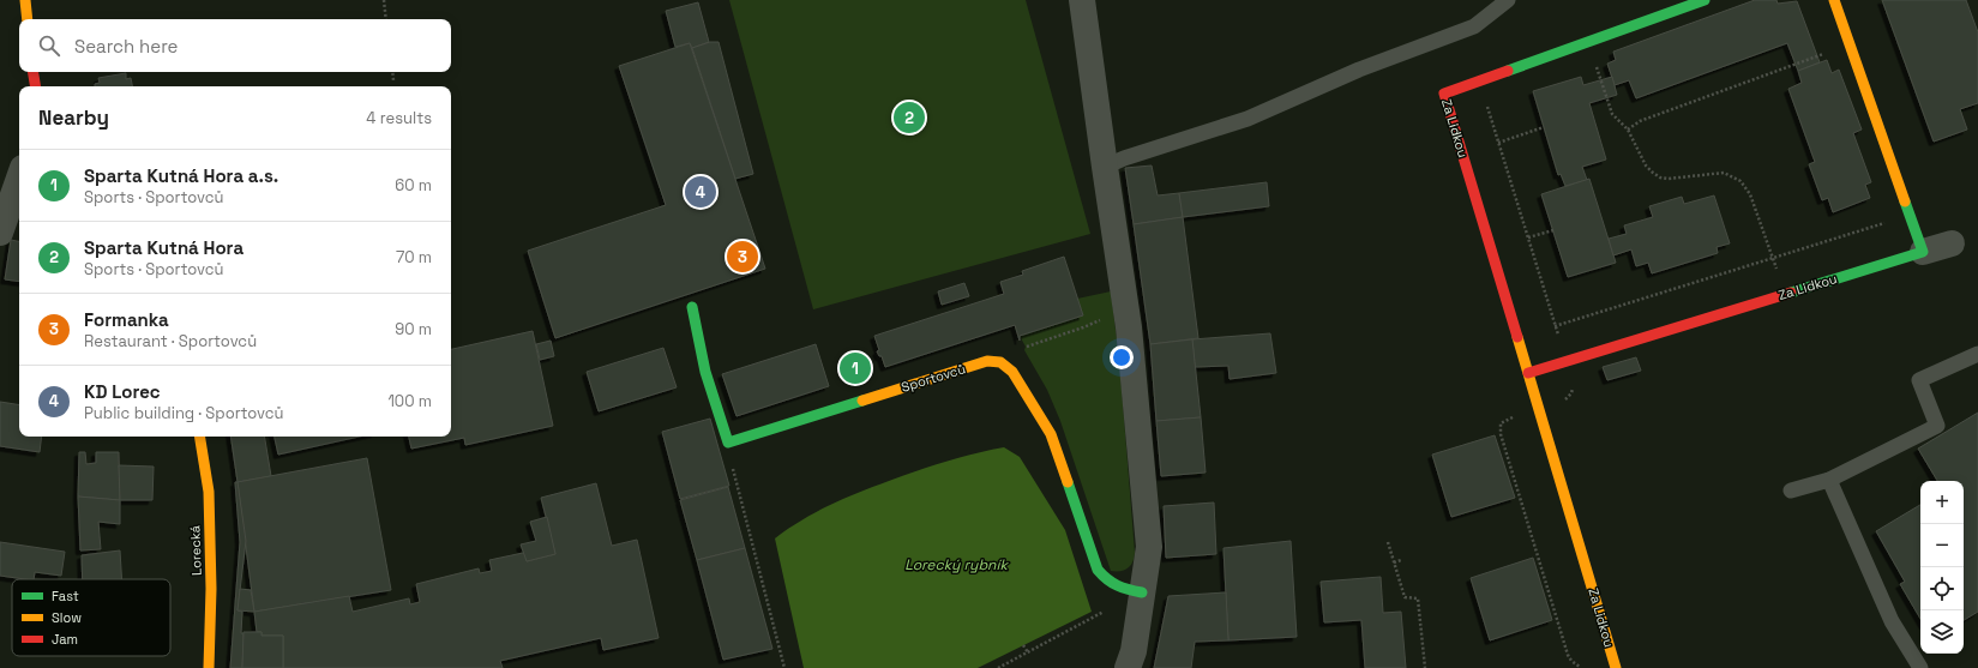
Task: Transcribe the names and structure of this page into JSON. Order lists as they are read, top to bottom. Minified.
{"streets":{"street":["Za Lidkou","Sportovců","Lorecká"]},"water":["Lorecký rybník"],"legend":["Fast","Slow","Jam"],"page":{"search":"Search here","heading":["Nearby","4 results"],"pins":["2","4","3","1"],"list":[{"mark":"1","name":"Sparta Kutná Hora a.s.","note":"Sports · Sportovců","value":"60 m"},{"mark":"2","name":"Sparta Kutná Hora","note":"Sports · Sportovců","value":"70 m"},{"mark":"3","name":"Formanka","note":"Restaurant · Sportovců","value":"90 m"},{"mark":"4","name":"KD Lorec","note":"Public building · Sportovců","value":"100 m"}],"map_buttons":["+","−"]}}
